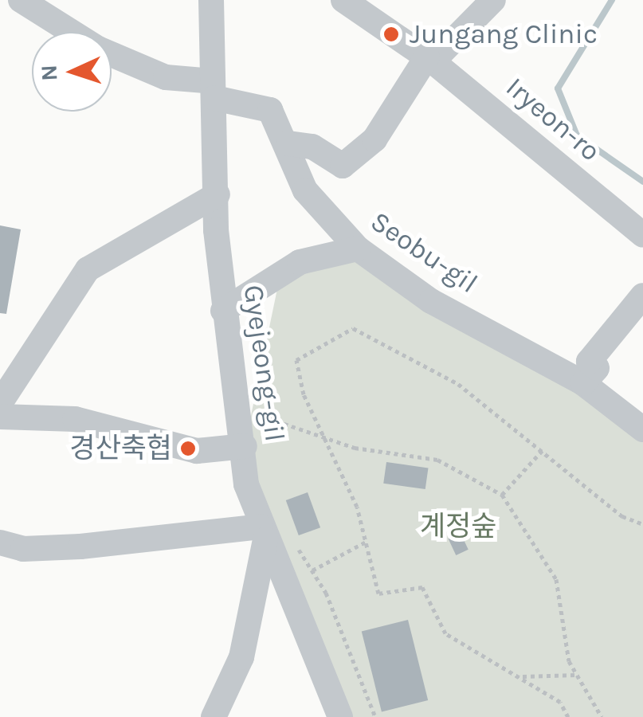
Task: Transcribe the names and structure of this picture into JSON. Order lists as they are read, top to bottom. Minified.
{"streets":{"street":["Iryeon-ro","Seobu-gil","Gyejeong-gil"]},"crossings":[["Seobu-gil","Gyejeong-gil"]],"parks":["계정숲"],"places":["Jungang Clinic","경산축협"],"north":"left"}
